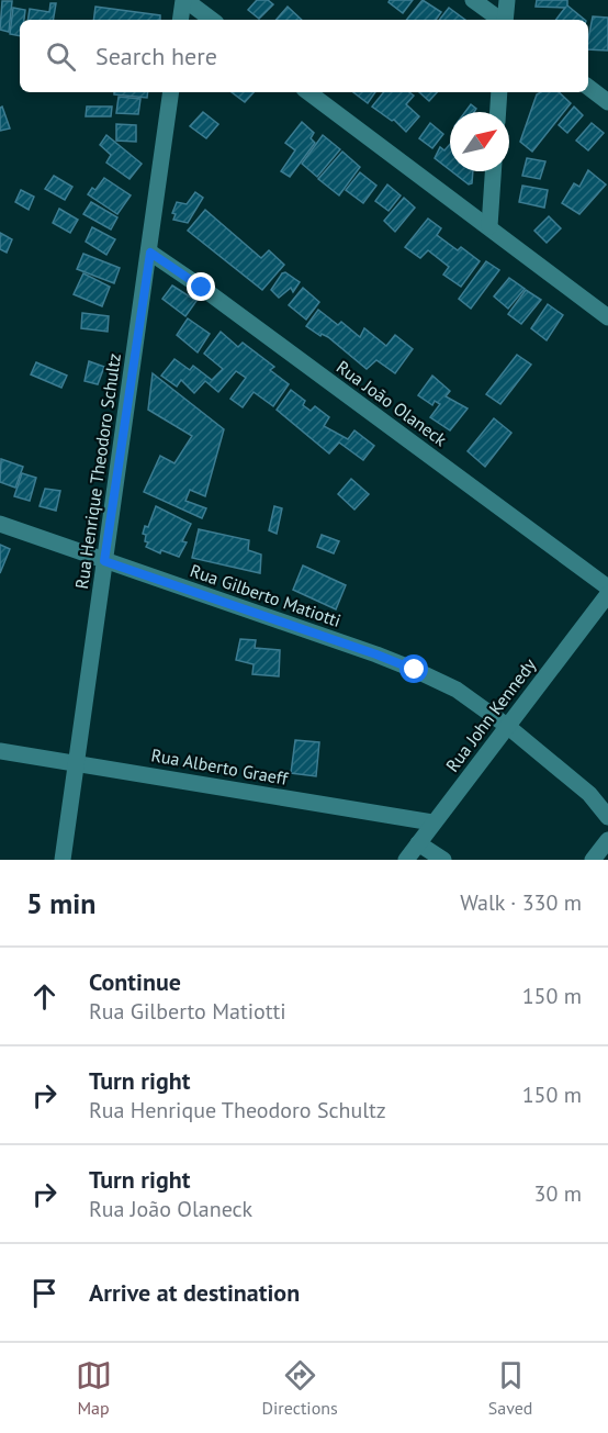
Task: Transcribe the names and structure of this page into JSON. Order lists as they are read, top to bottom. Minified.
{"streets":{"street":["Rua João Olaneck","Rua Henrique Theodoro Schultz","Rua Gilberto Matiotti","Rua John Kennedy","Rua Alberto Graeff"]},"crossings":[["Rua João Olaneck","Rua Henrique Theodoro Schultz"],["Rua Henrique Theodoro Schultz","Rua Gilberto Matiotti"],["Rua Henrique Theodoro Schultz","Rua Alberto Graeff"],["Rua Gilberto Matiotti","Rua John Kennedy"],["Rua John Kennedy","Rua Alberto Graeff"]],"north":"top right","page":{"search":"Search here","heading":["5 min","Walk · 330 m"],"list":[["Continue","Rua Gilberto Matiotti","150 m"],["Turn right","Rua Henrique Theodoro Schultz","150 m"],["Turn right","Rua João Olaneck","30 m"],"Arrive at destination"],"nav":["Map","Directions","Saved"]}}
